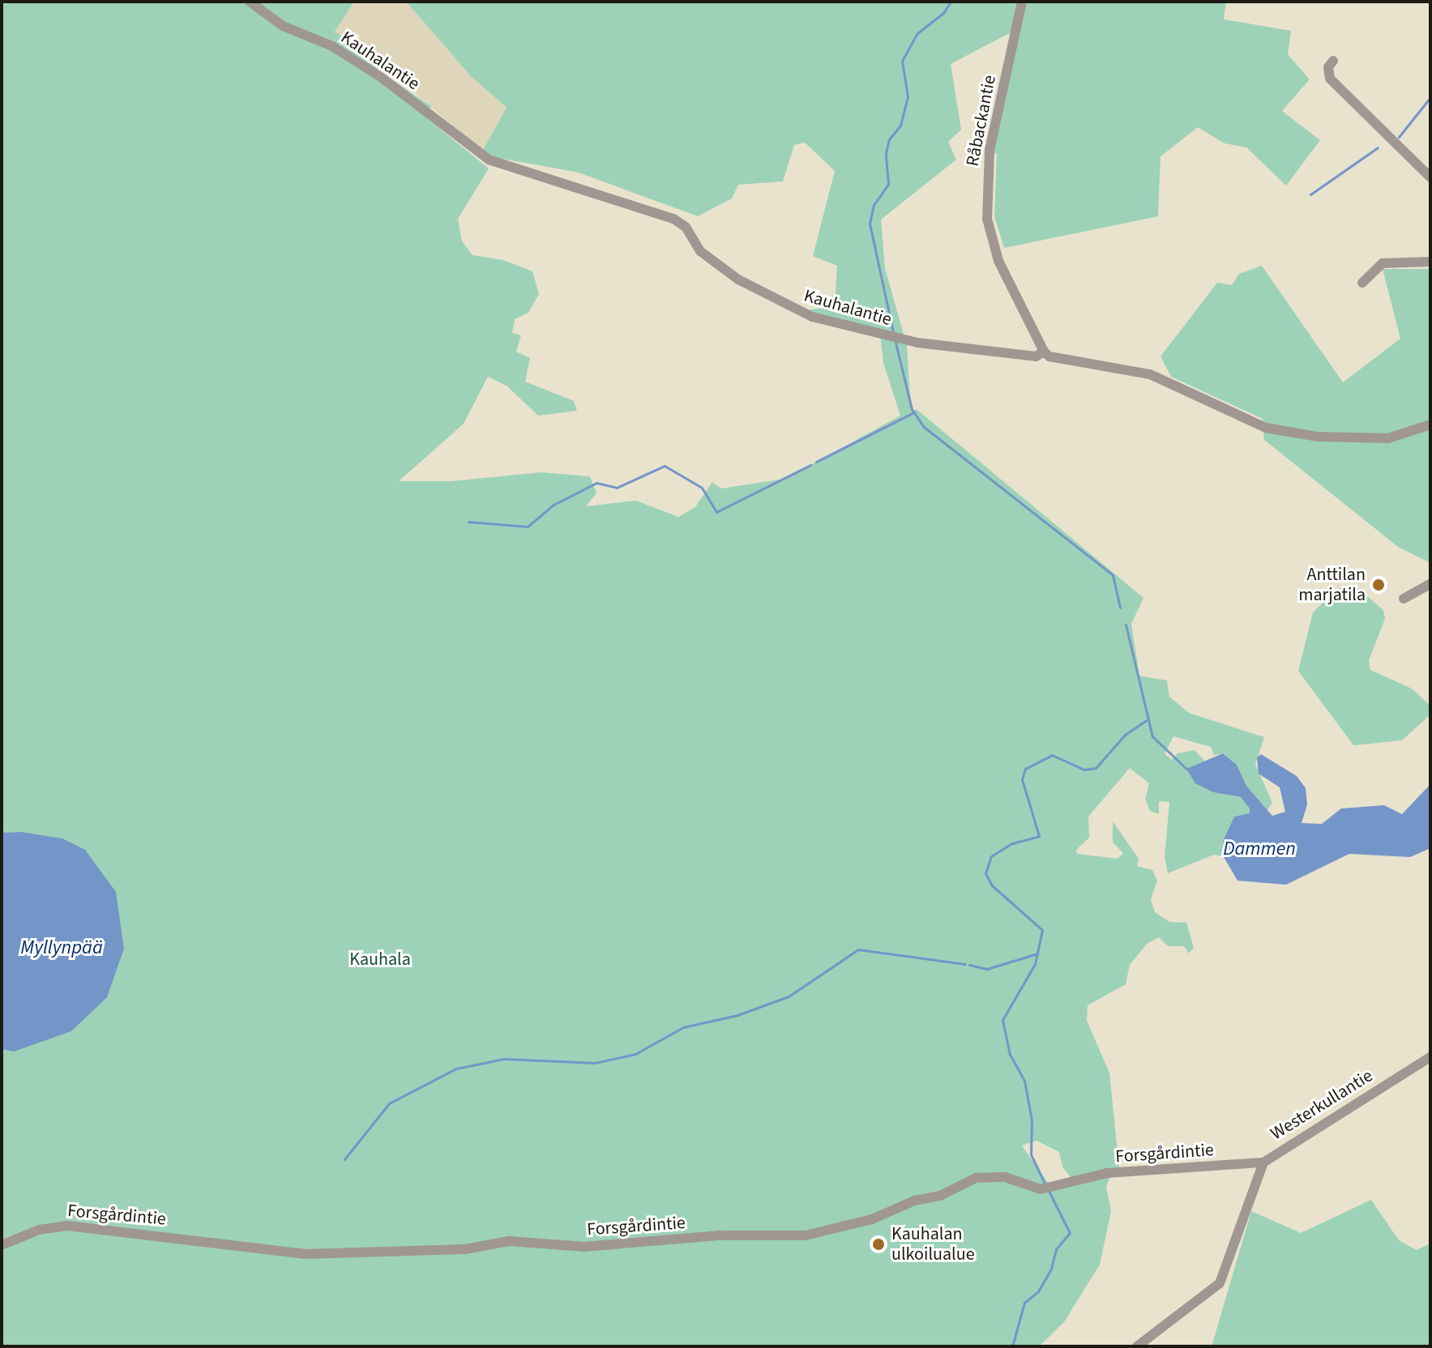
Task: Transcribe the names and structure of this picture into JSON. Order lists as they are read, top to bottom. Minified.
{"streets":{"street":["Kauhalantie","Råbackantie","Westerkullantie","Forsgårdintie"]},"crossings":[["Kauhalantie","Råbackantie"],["Westerkullantie","Forsgårdintie"]],"water":["Dammen","Myllynpää"],"parks":["Kauhala"],"places":["Anttilan marjatila","Kauhalan ulkoilualue"]}
